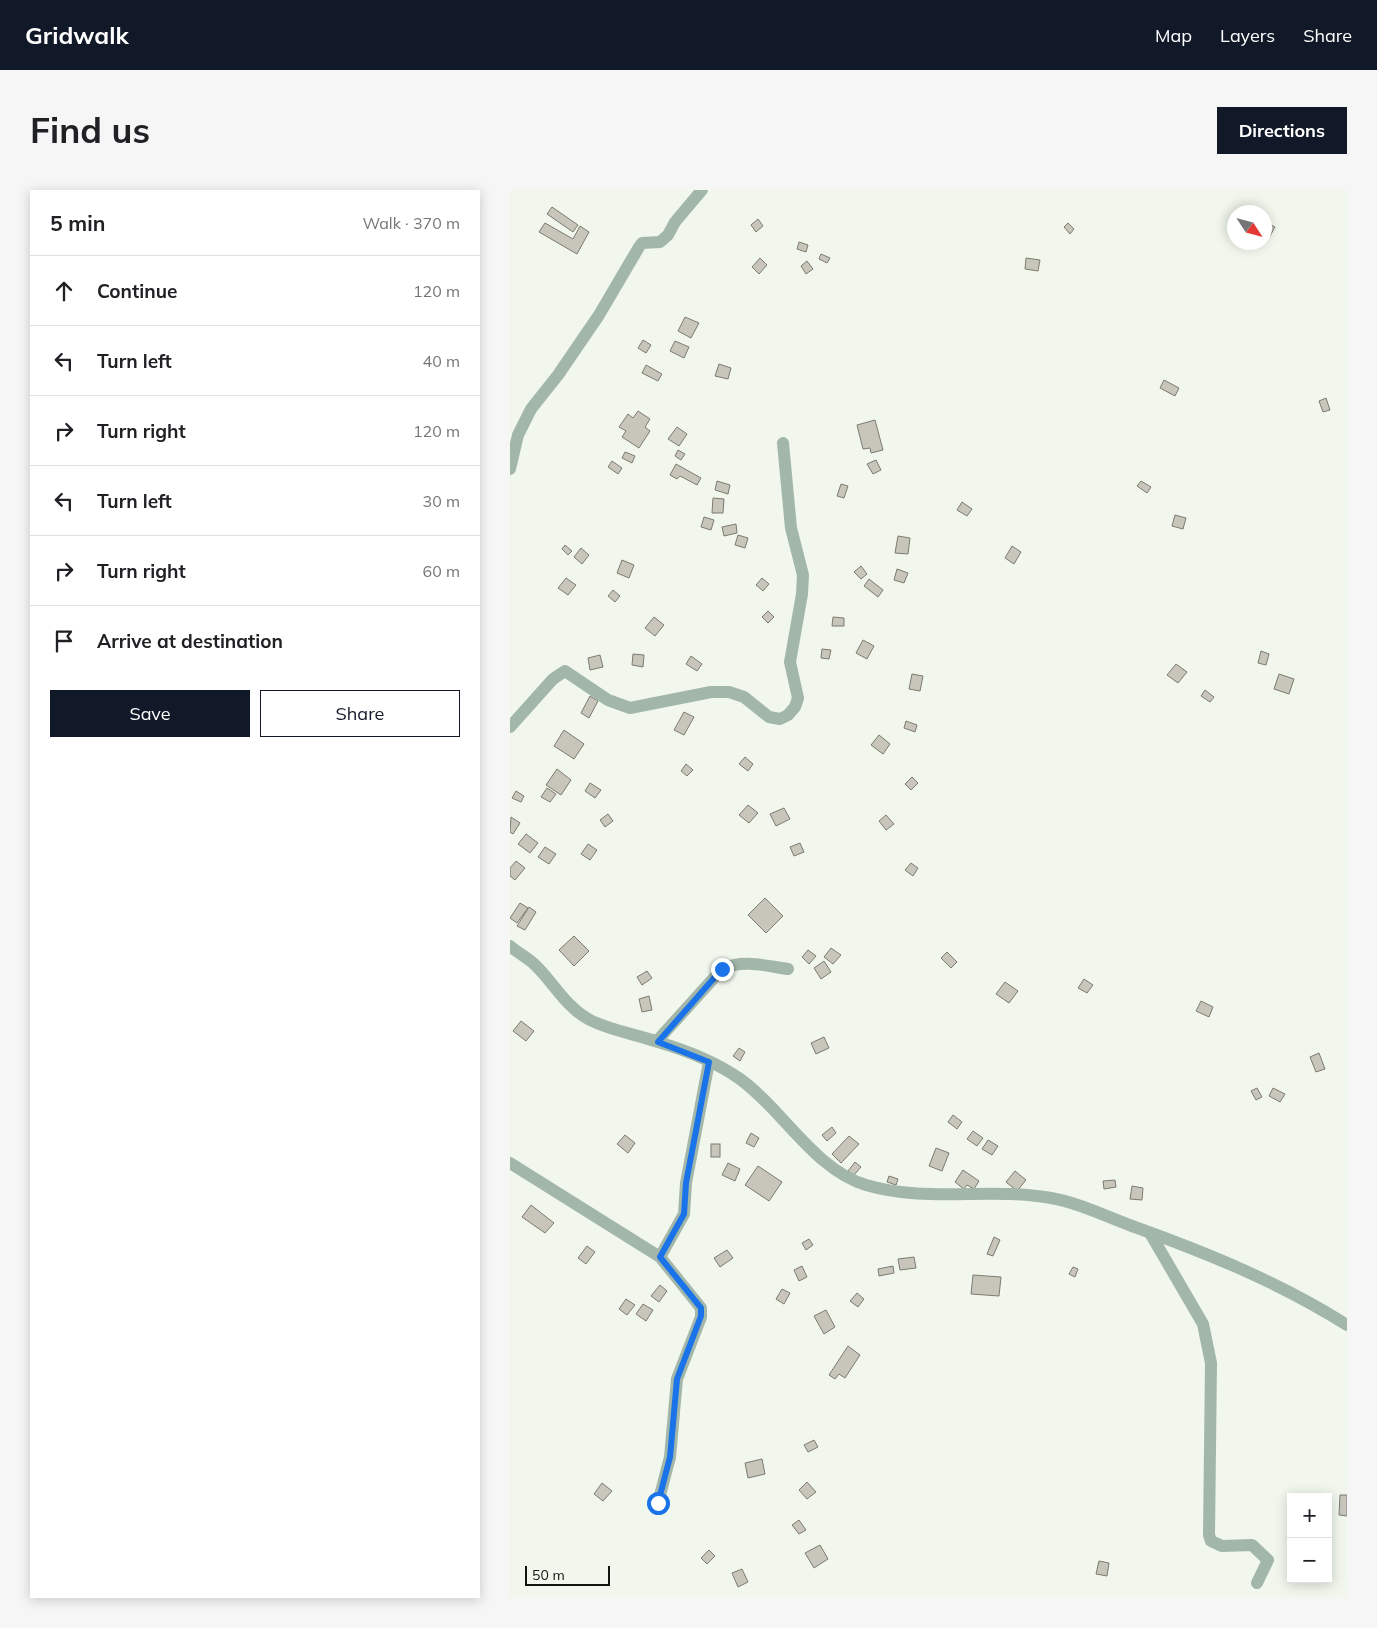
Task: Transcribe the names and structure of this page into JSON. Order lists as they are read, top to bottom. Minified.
{"scale_bar":"50 m","north":"bottom right","page":{"header":"Gridwalk","nav":["Map","Layers","Share"],"buttons":["Directions",["Save","Share"]],"title":"Find us","heading":["5 min","Walk · 370 m"],"list":[["Continue","120 m"],["Turn left","40 m"],["Turn right","120 m"],["Turn left","30 m"],["Turn right","60 m"],"Arrive at destination"],"map_buttons":["+","−"],"scale":"50 m"}}
